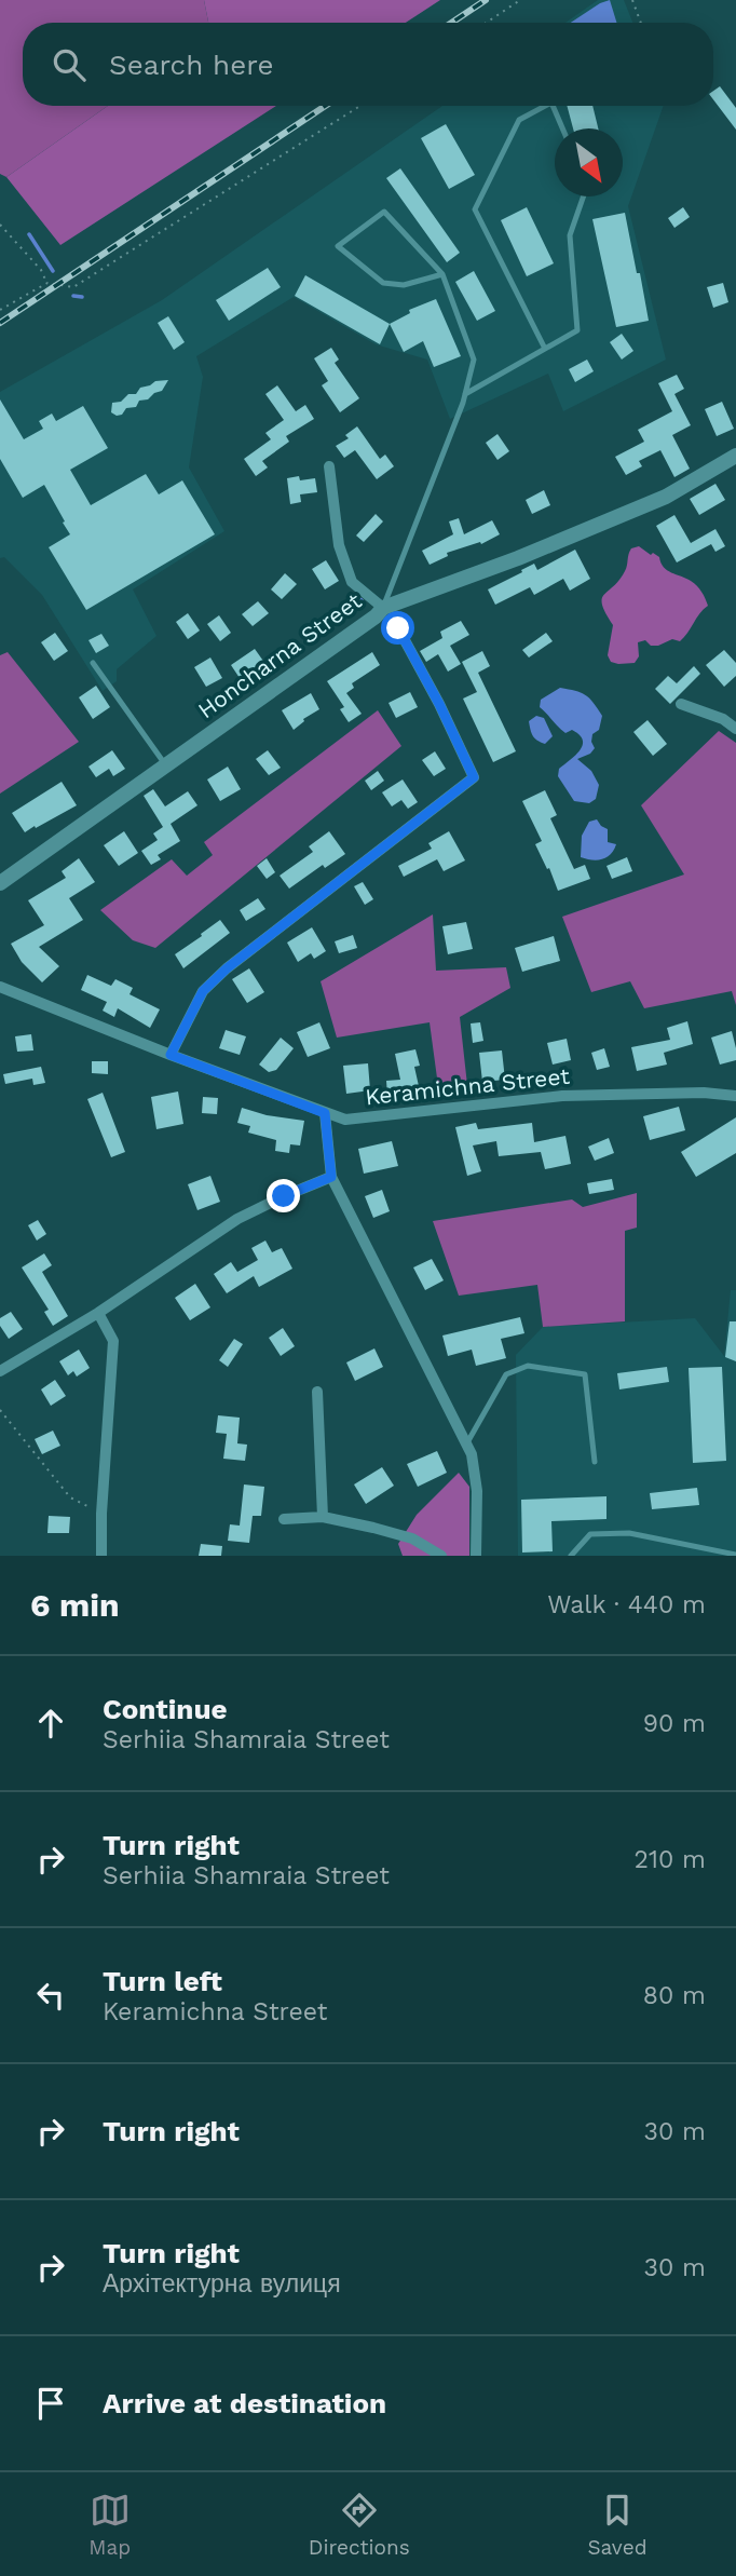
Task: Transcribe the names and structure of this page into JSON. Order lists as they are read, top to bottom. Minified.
{"streets":{"street":["Honcharna Street","Keramichna Street"]},"north":"bottom right","page":{"search":"Search here","heading":["6 min","Walk · 440 m"],"list":[["Continue","Serhiia Shamraia Street","90 m"],["Turn right","Serhiia Shamraia Street","210 m"],["Turn left","Keramichna Street","80 m"],["Turn right","30 m"],["Turn right","Архітектурна вулиця","30 m"],"Arrive at destination"],"nav":["Map","Directions","Saved"]}}
